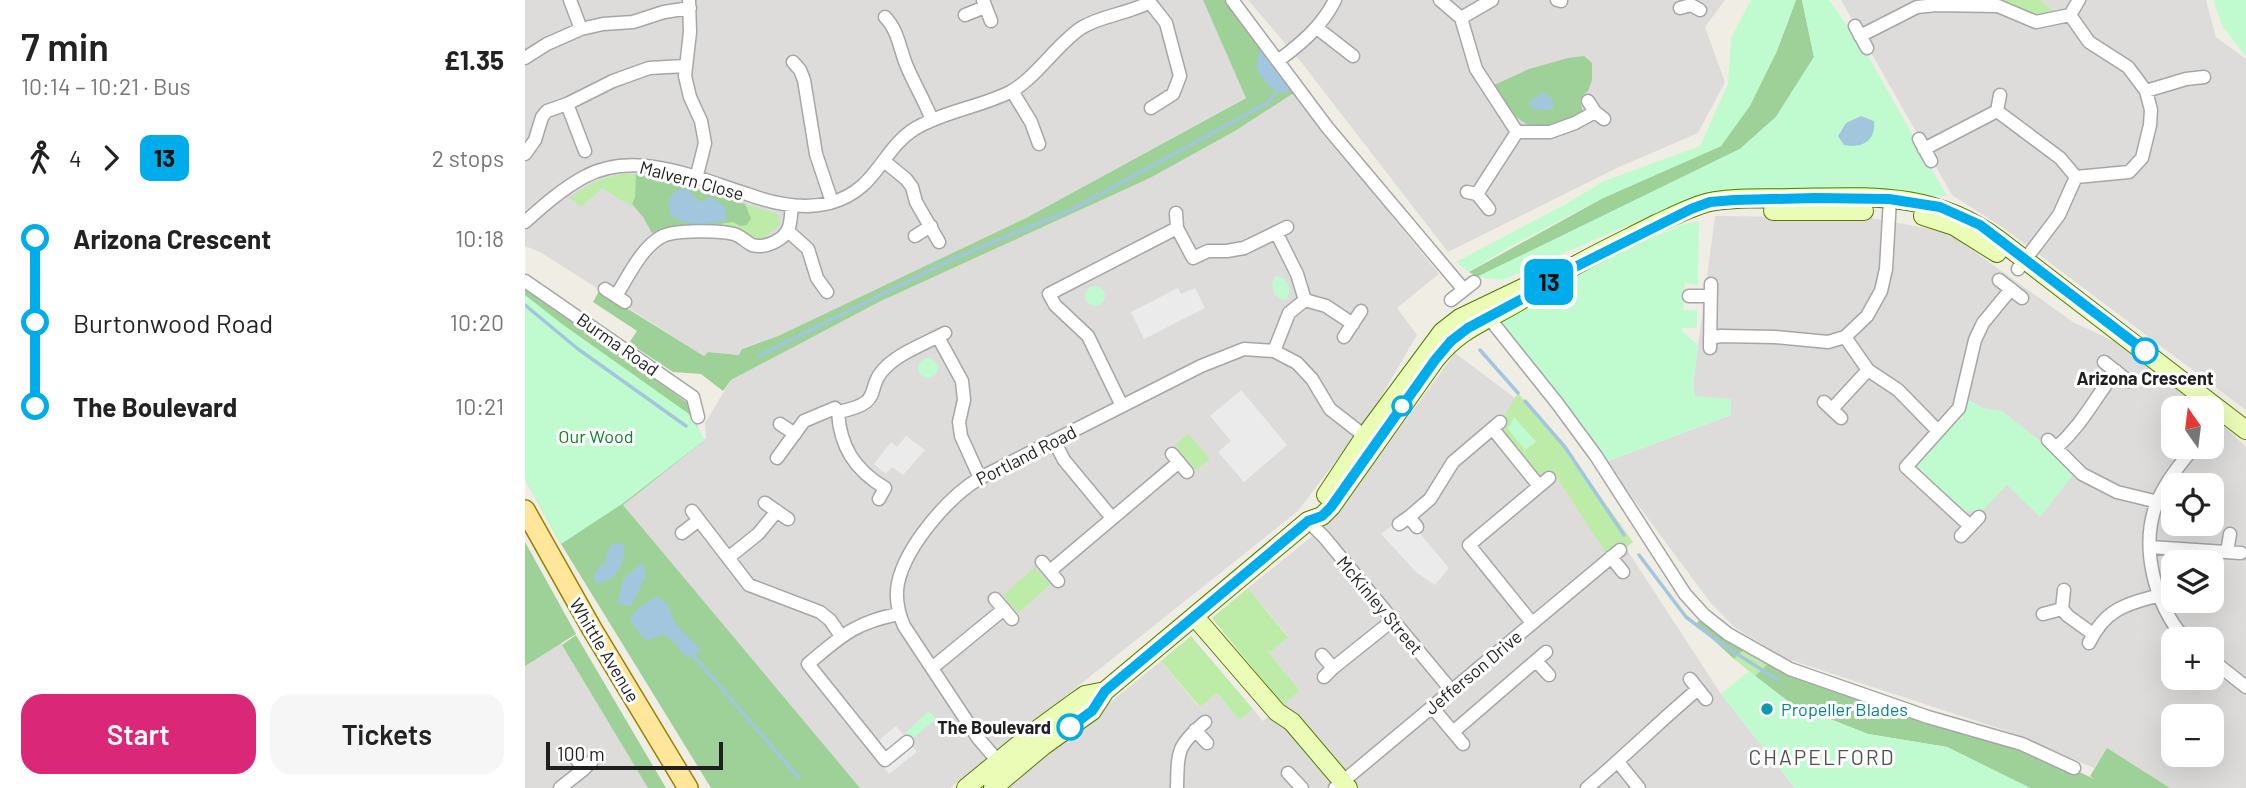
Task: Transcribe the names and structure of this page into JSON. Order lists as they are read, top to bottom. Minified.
{"streets":{"main road":["Whittle Avenue"],"street":["Malvern Close","Burma Road","Portland Road","McKinley Street","Jefferson Drive"]},"crossings":[["McKinley Street","Jefferson Drive"]],"districts":["CHAPELFORD"],"parks":["Our Wood"],"places":["Arizona Crescent","Propeller Blades","The Boulevard"],"lines":["bus line 13"],"scale_bar":"100 m","north":"top","page":{"heading":["7 min","10:14 – 10:21 · Bus","£1.35"],"on_map":"13","legs":["4","13","2 stops"],"list":[{"name":"Arizona Crescent","value":"10:18"},{"name":"Burtonwood Road","value":"10:20"},{"name":"The Boulevard","value":"10:21"}],"map_buttons":["+","−"],"buttons":["Start","Tickets"],"scale":"100 m"}}
